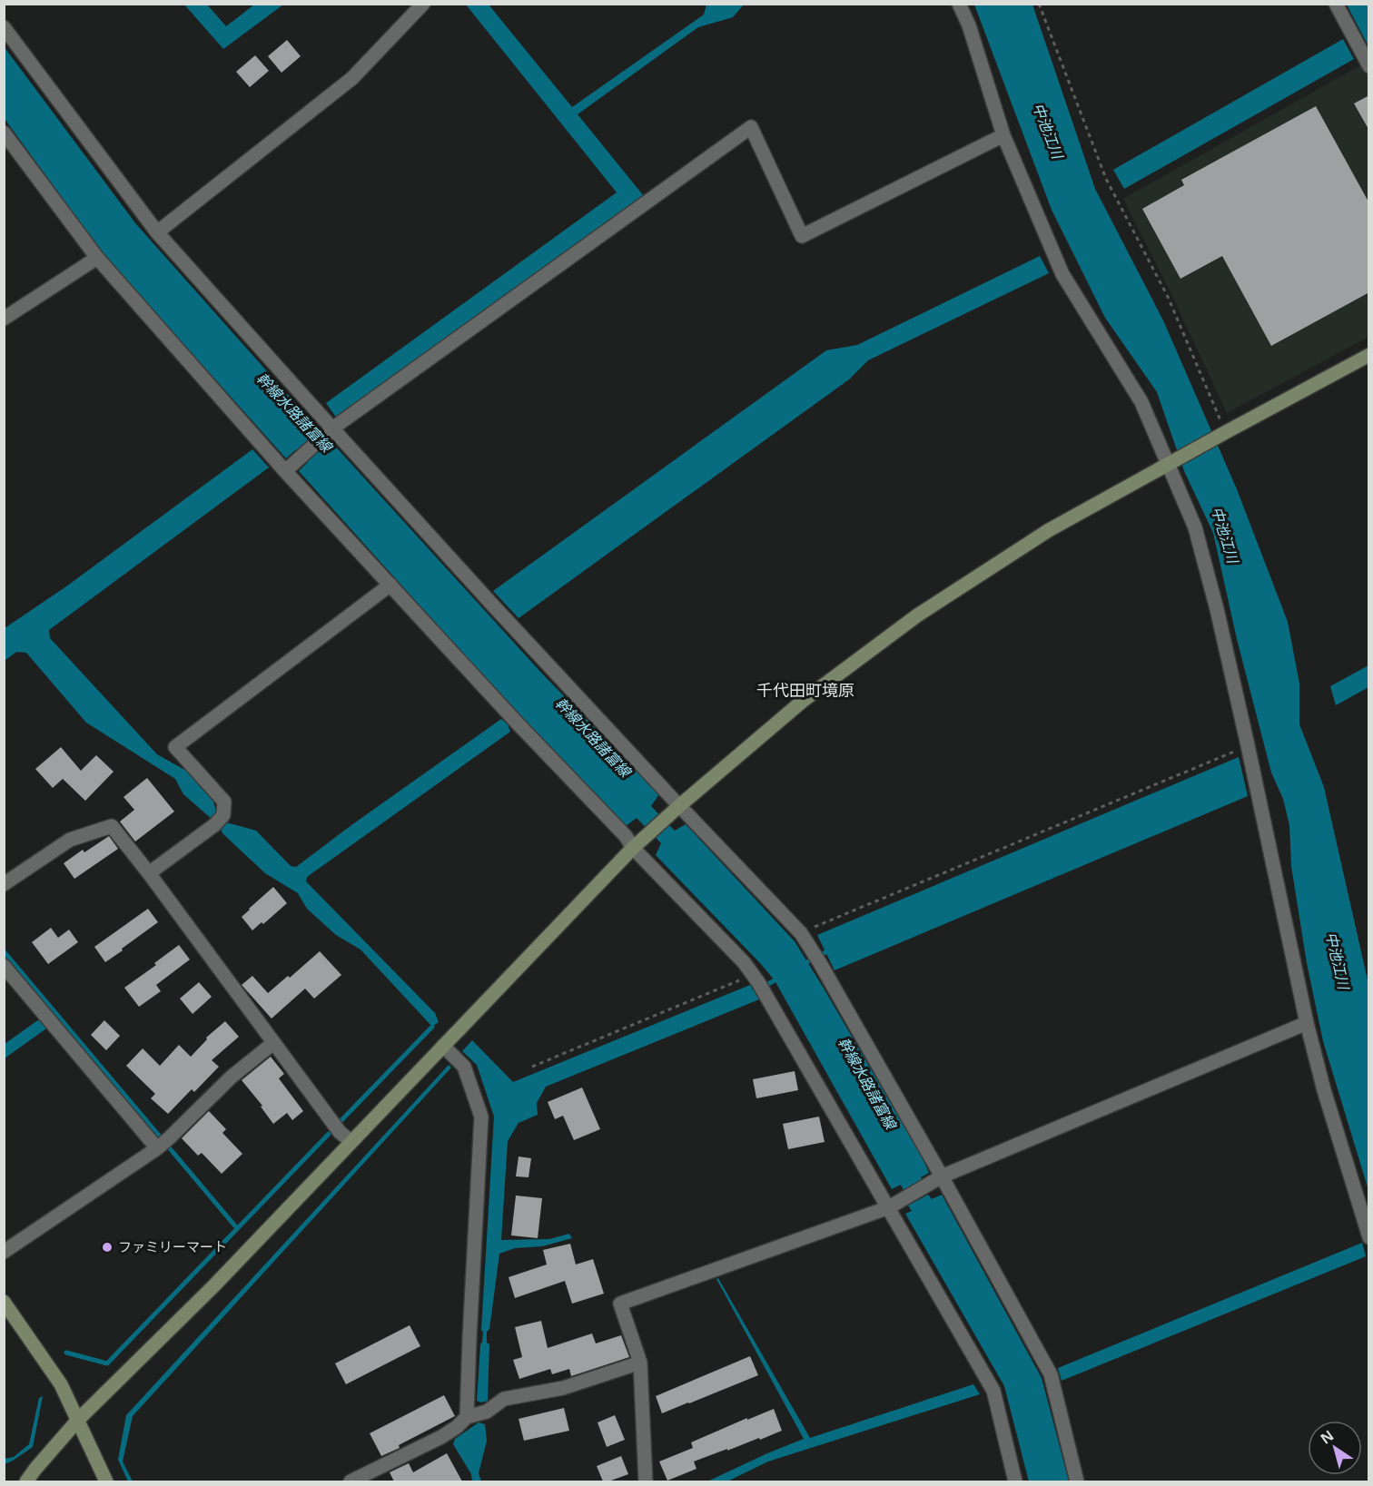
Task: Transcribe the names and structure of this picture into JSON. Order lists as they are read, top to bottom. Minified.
{"districts":["千代田町境原"],"water":["中池江川","幹線水路諸富線"],"places":["ファミリーマート"],"north":"top left"}
